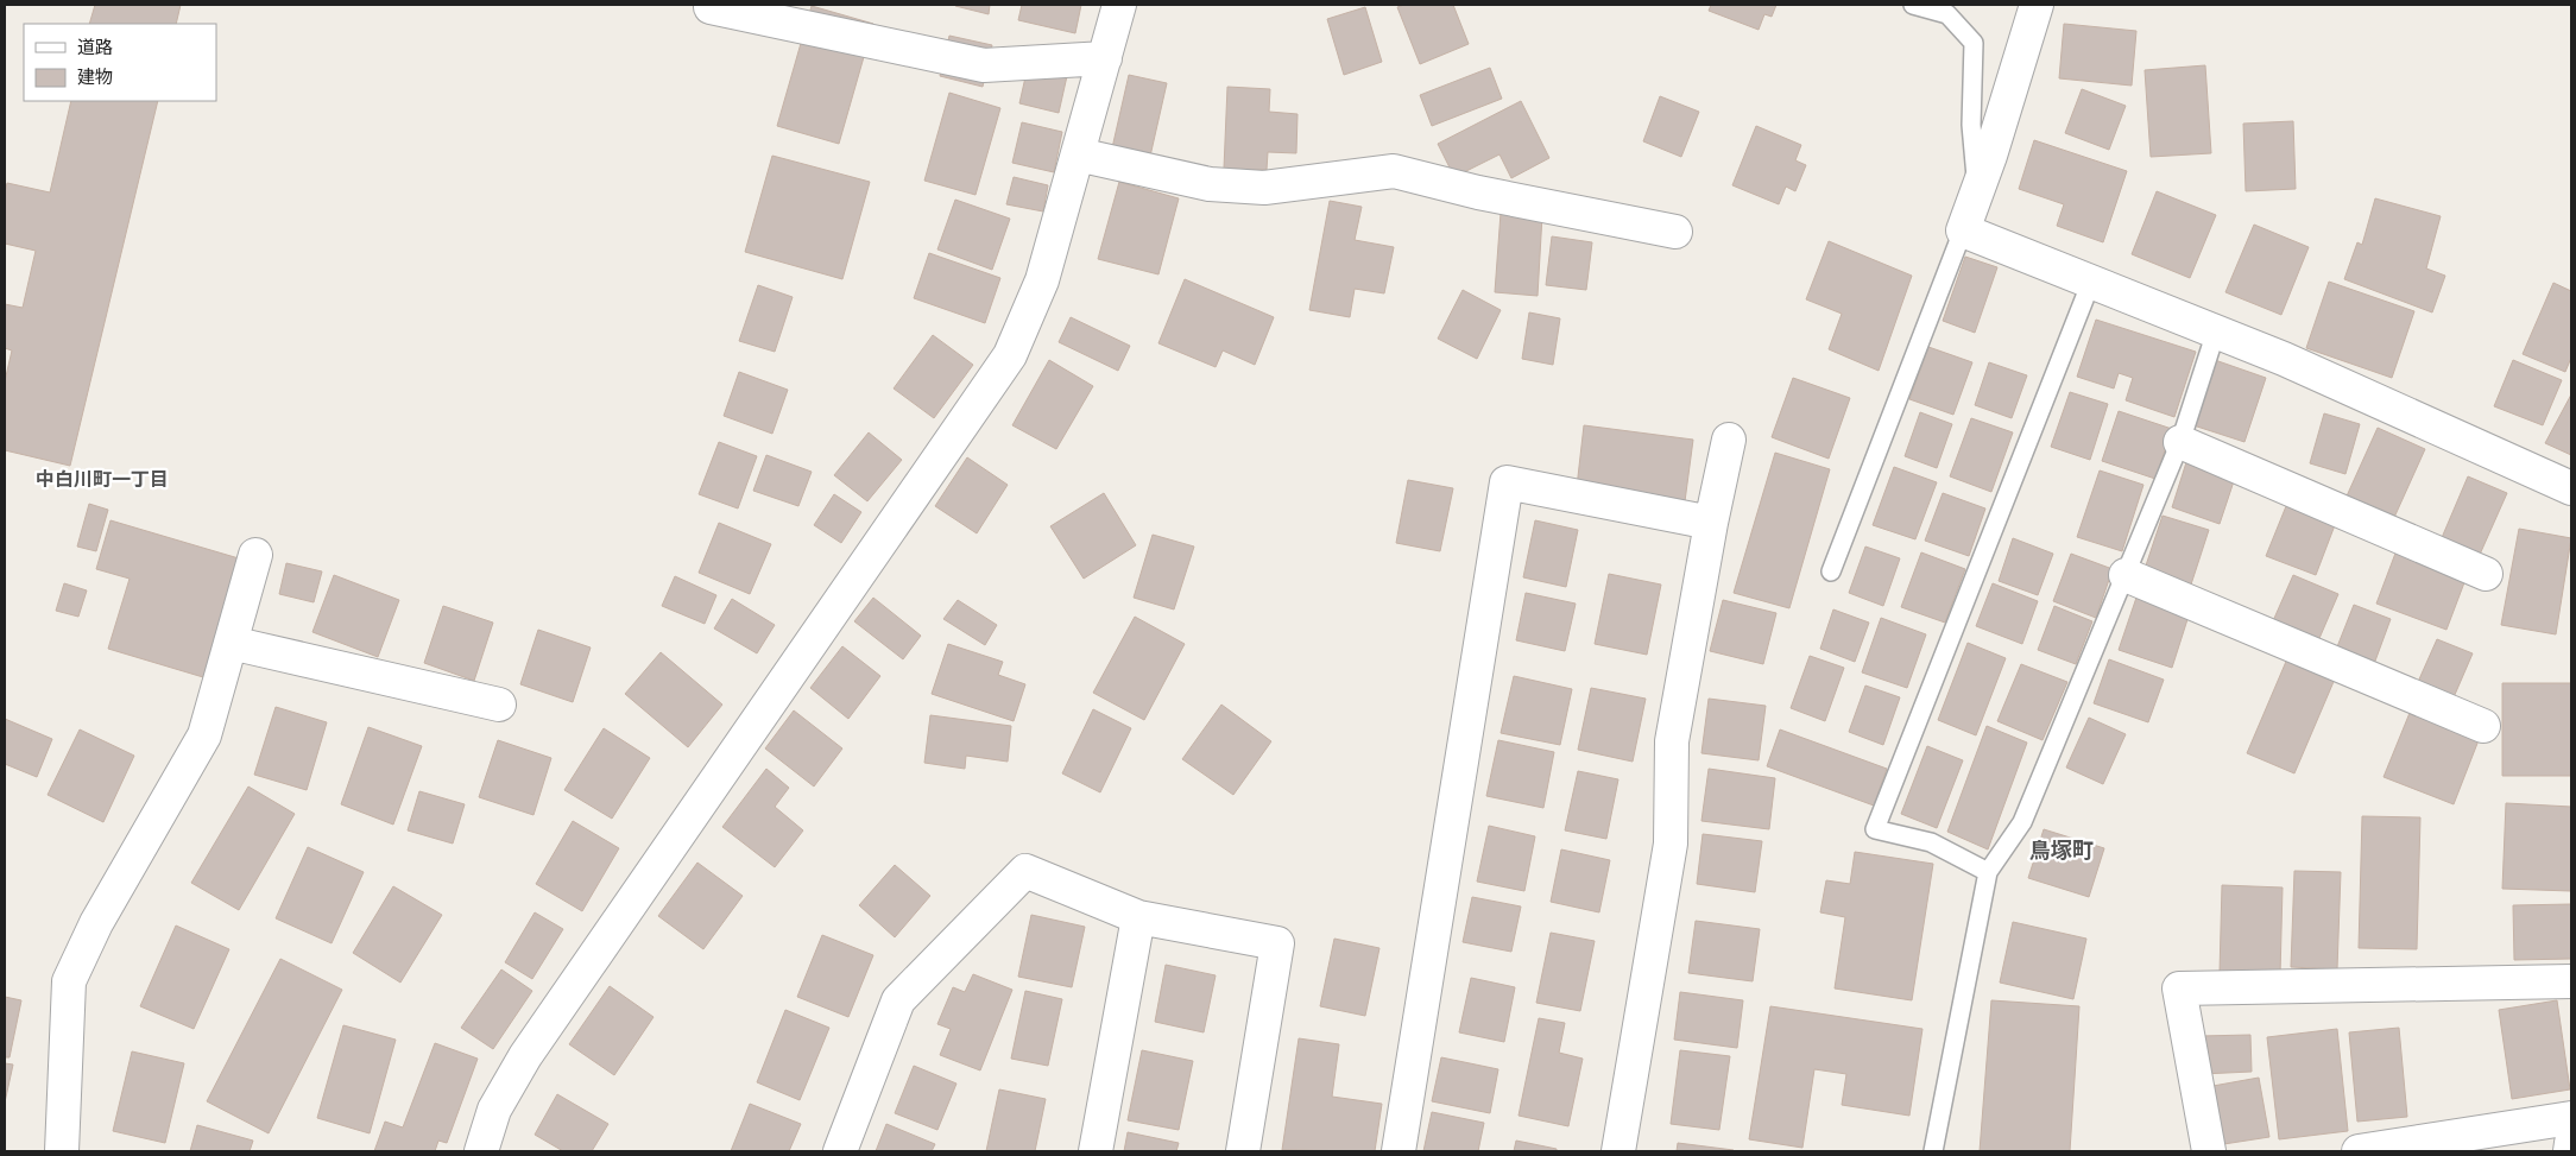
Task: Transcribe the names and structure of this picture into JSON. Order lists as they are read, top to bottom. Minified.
{"districts":["中白川町一丁目","鳥塚町"],"legend":["道路","建物"]}
